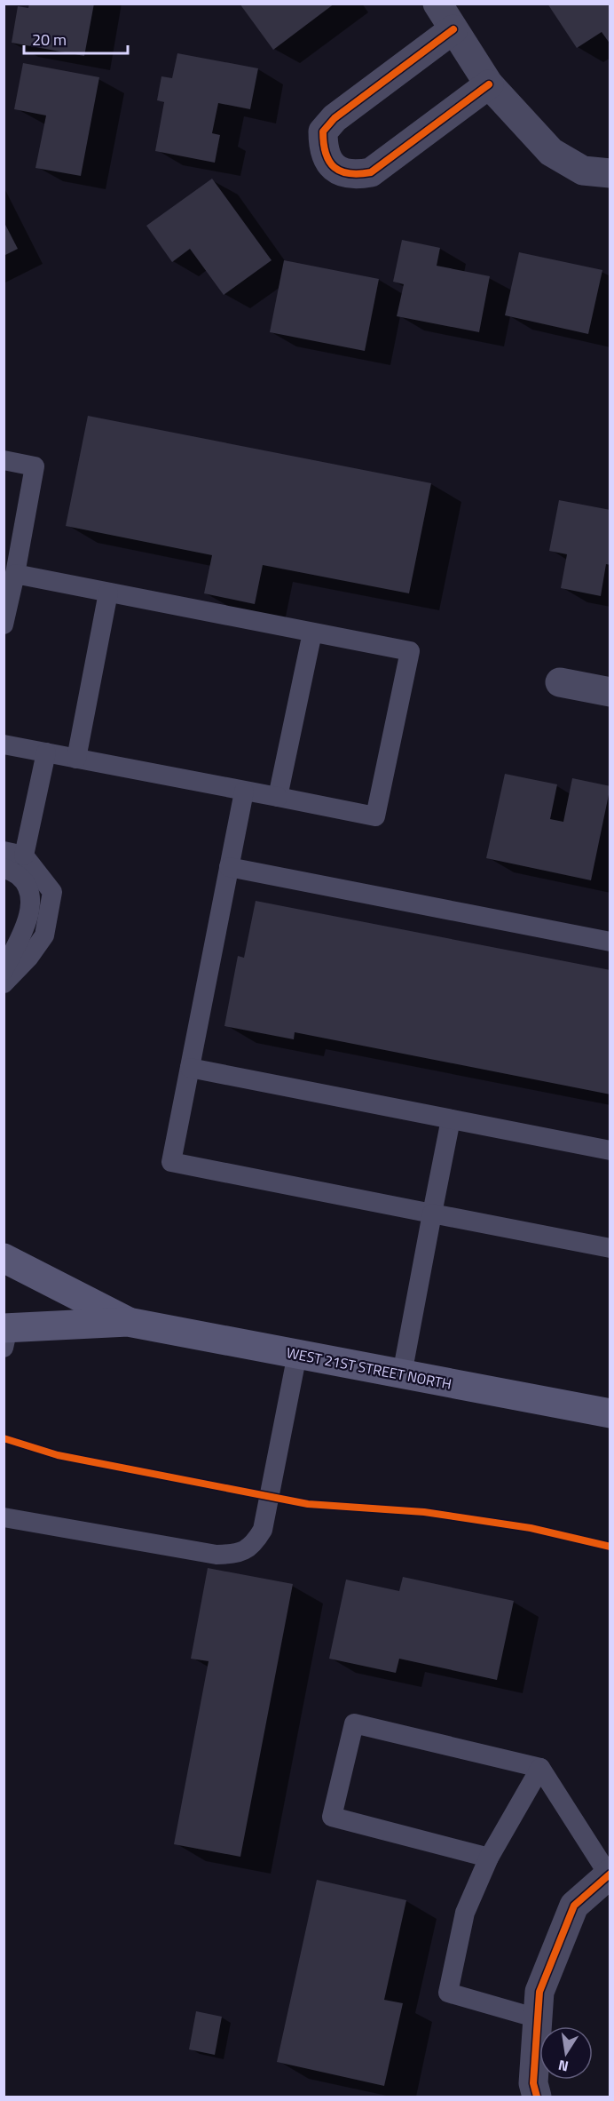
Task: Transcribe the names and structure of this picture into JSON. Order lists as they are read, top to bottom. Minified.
{"streets":{"main road":["WEST 21ST STREET NORTH"]},"scale_bar":"20 m","north":"bottom"}
